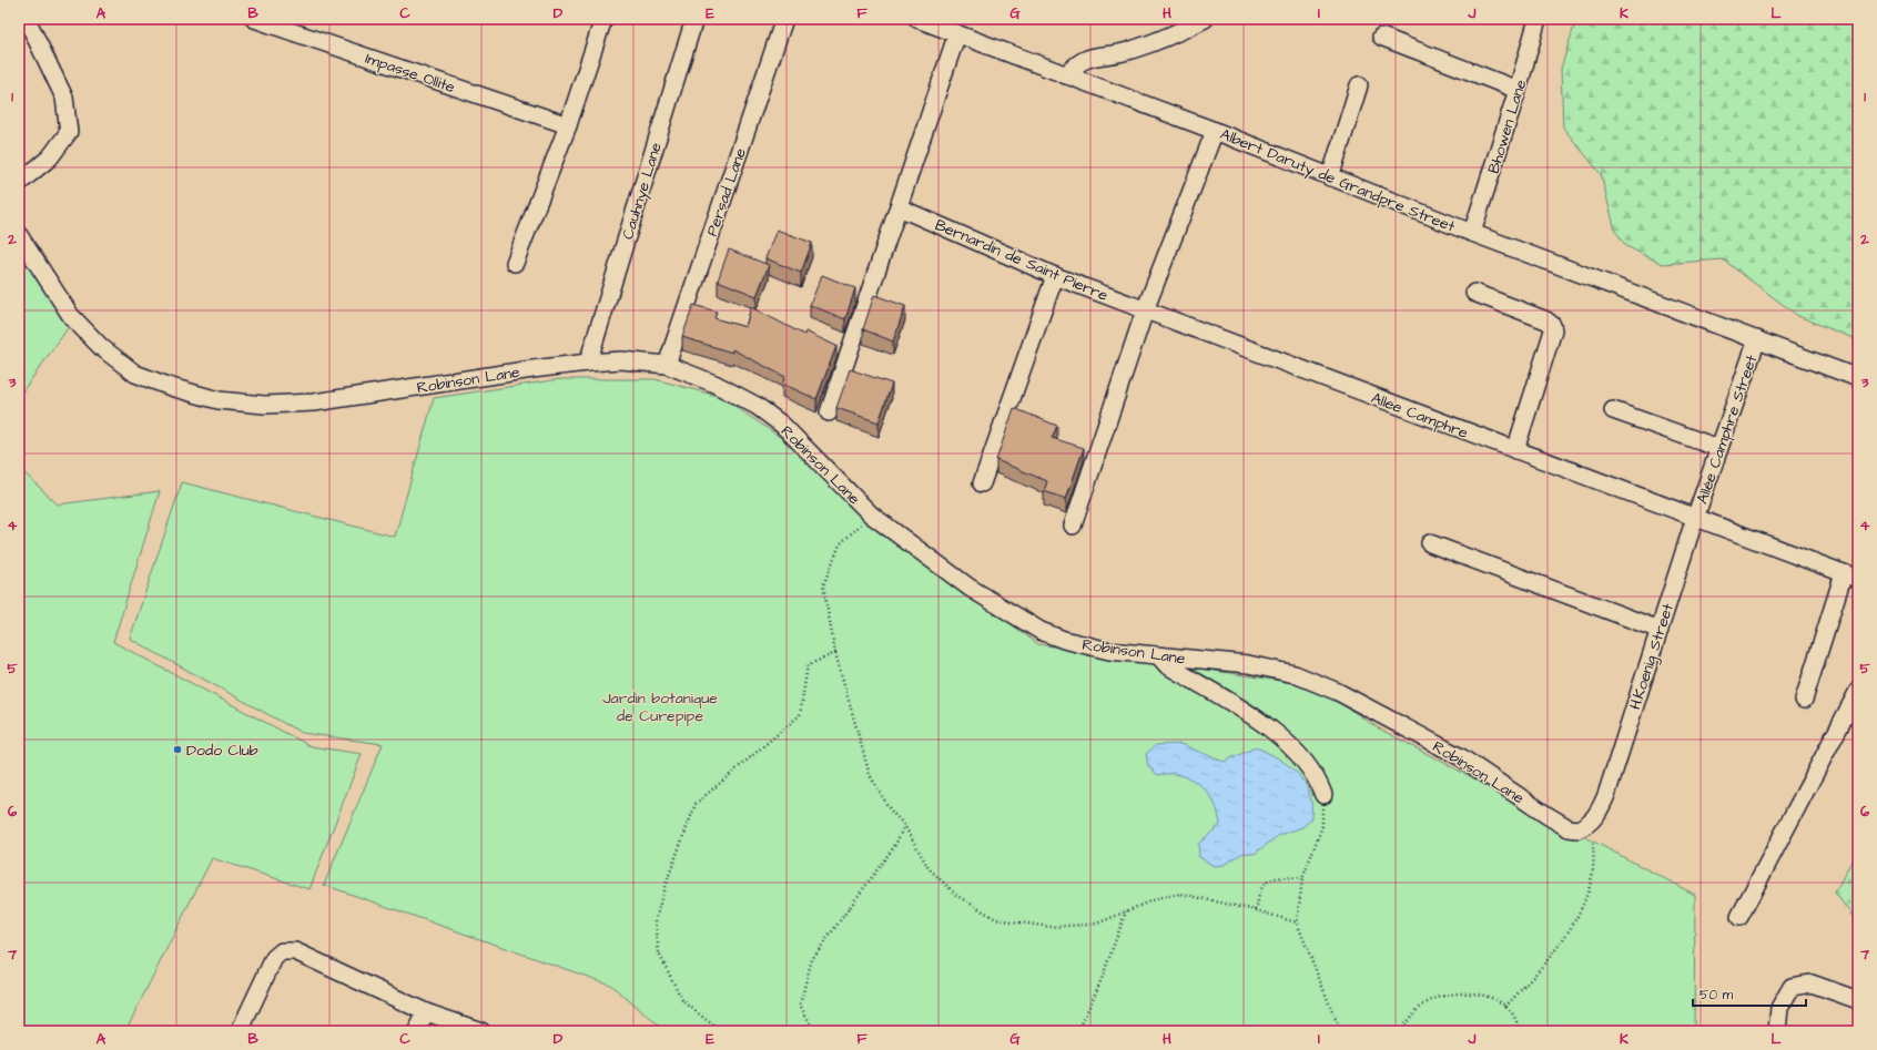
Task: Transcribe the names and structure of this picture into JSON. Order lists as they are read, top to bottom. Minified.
{"streets":{"street":["Impasse Ollite","Bhowen Lane","Albert Daruty de Grandpre Street","Cauhnye Lane","Persad Lane","Bernardin de Saint Pierre","Robinson Lane","Allee Camphre","Allée Camphre Street","H.Koenig Street"]},"crossings":[["Bhowen Lane","Albert Daruty de Grandpre Street"],["Albert Daruty de Grandpre Street","Allée Camphre Street"],["Cauhnye Lane","Robinson Lane"],["Persad Lane","Robinson Lane"],["Bernardin de Saint Pierre","Allee Camphre"],["Robinson Lane","H.Koenig Street"],["Allee Camphre","Allée Camphre Street"],["Allee Camphre","H.Koenig Street"],["Allée Camphre Street","H.Koenig Street"]],"parks":["Jardin botanique de Curepipe"],"places":["Dodo Club"],"scale_bar":"50 m","grid":{"columns":["A","B","C","D","E","F","G","H","I","J","K","L"],"rows":["1","2","3","4","5","6","7"]}}
